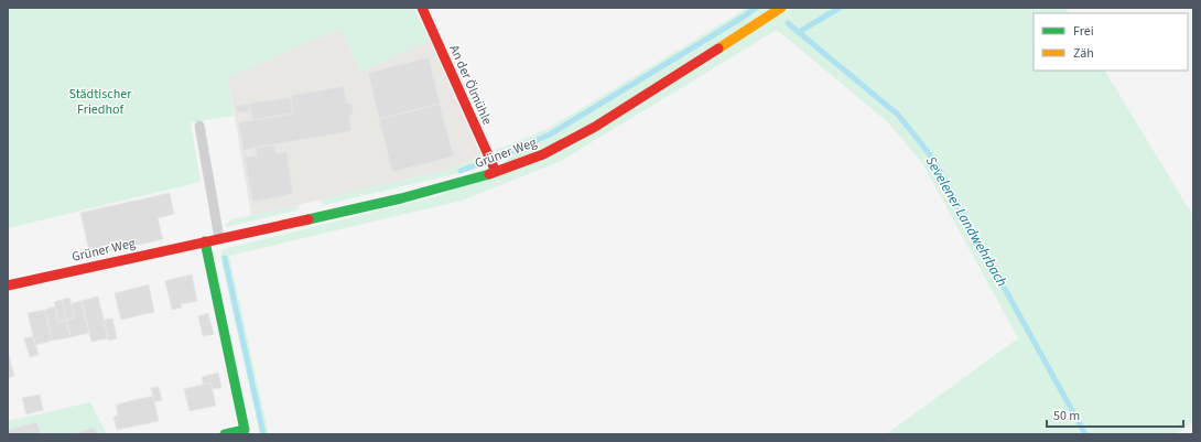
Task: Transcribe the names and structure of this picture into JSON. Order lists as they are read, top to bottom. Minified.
{"streets":{"street":["An der Ölmühle","Grüner Weg"]},"crossings":[["An der Ölmühle","Grüner Weg"]],"water":["Sevelener Landwehrbach"],"parks":["Städtischer Friedhof"],"legend":["Frei","Zäh"],"scale_bar":"50 m"}
